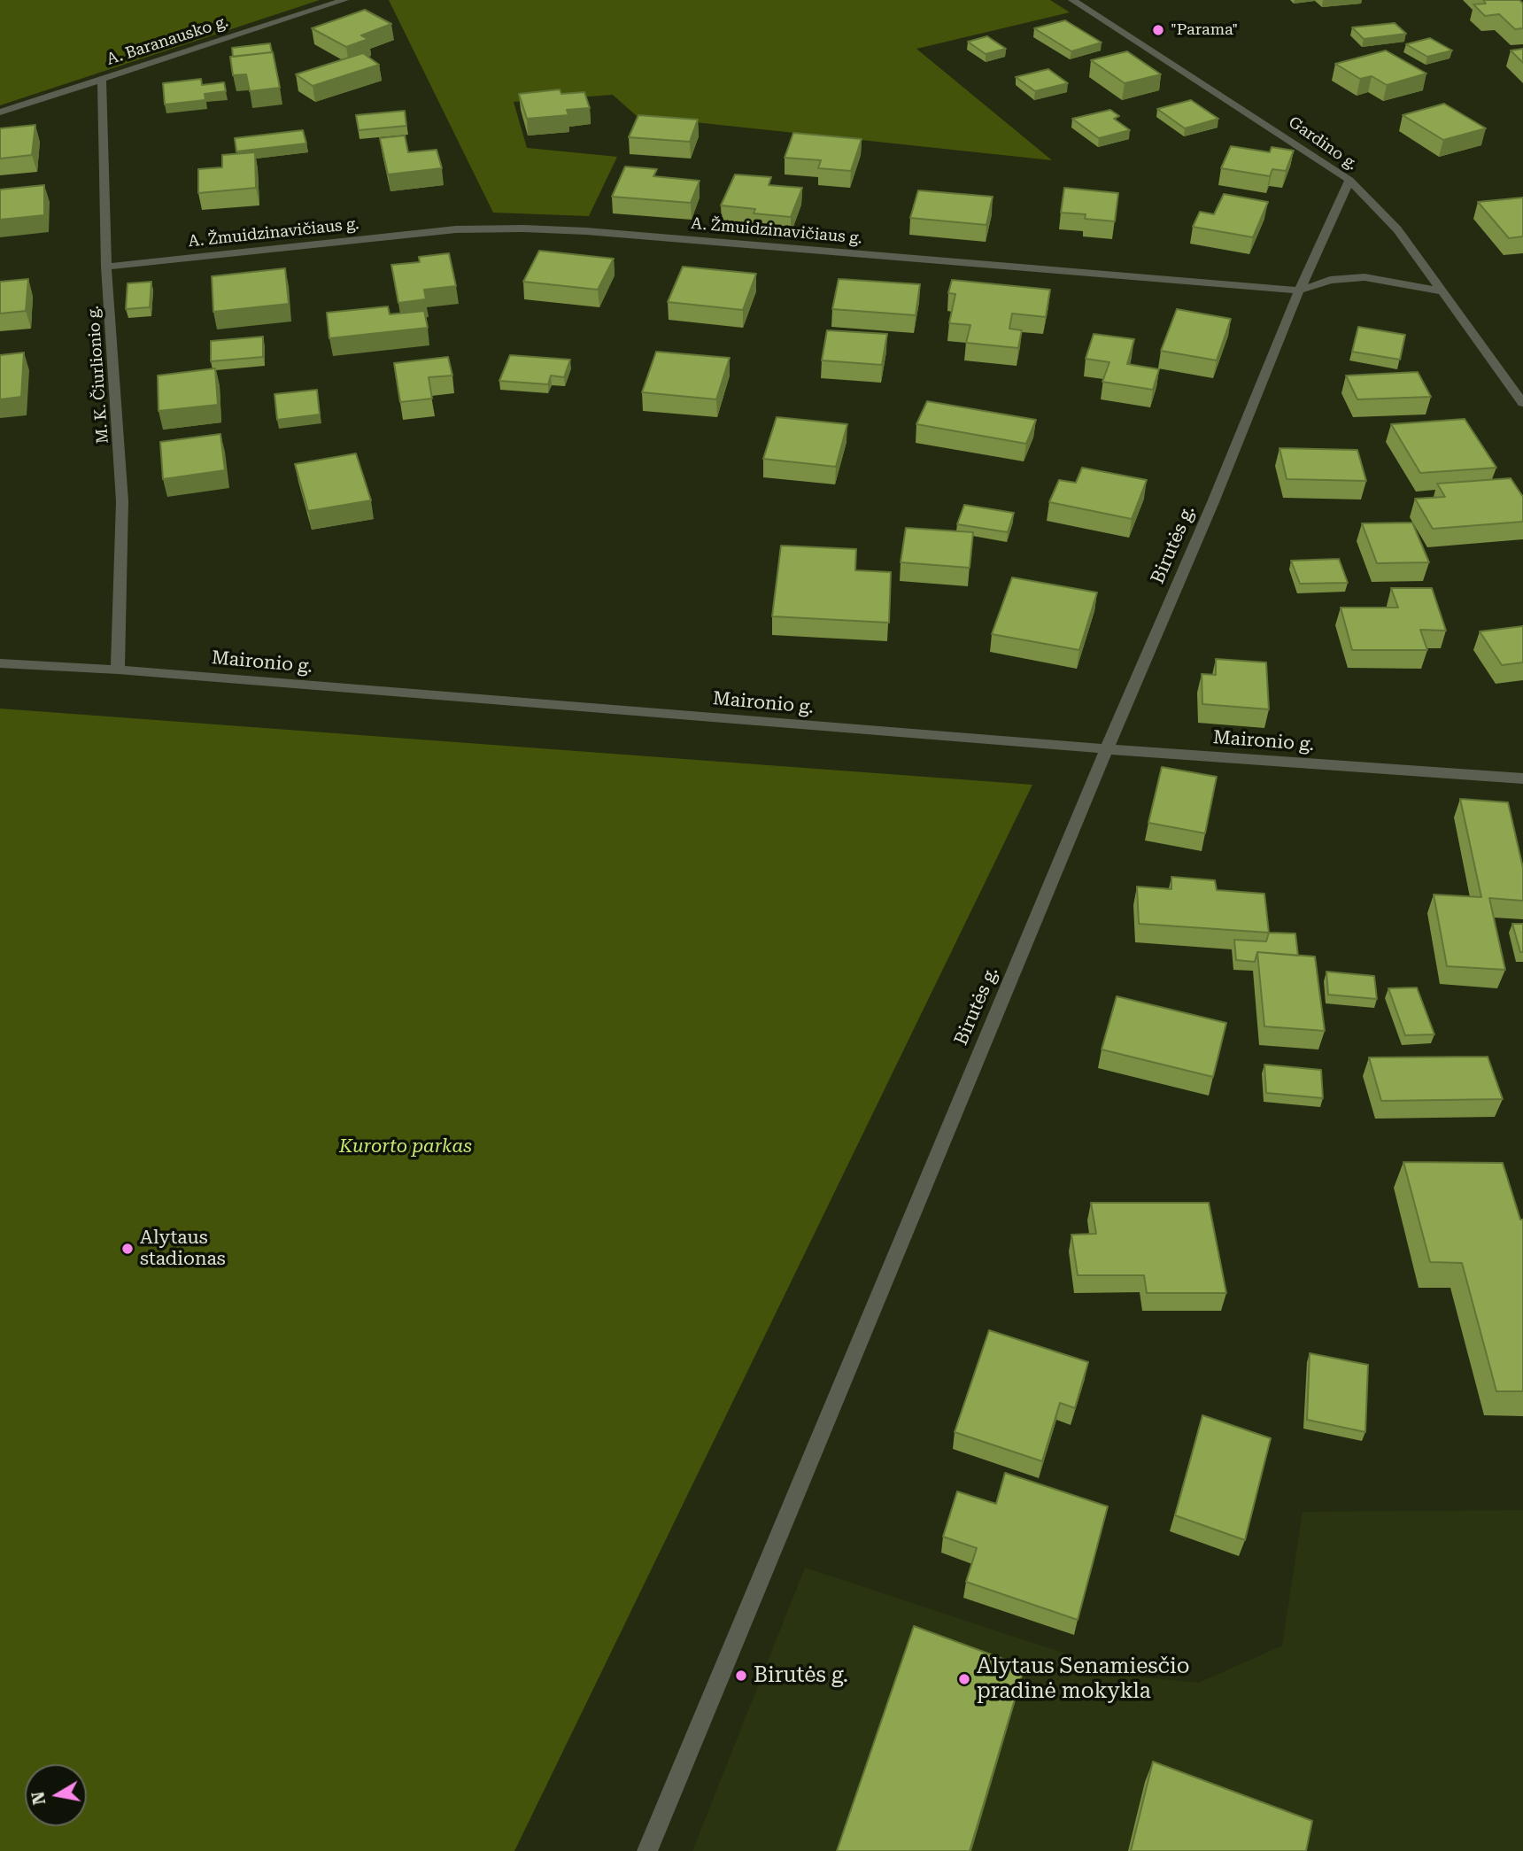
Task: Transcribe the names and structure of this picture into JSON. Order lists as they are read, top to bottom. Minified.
{"streets":{"street":["A. Baranausko g.","Gardino g.","A. Žmuidzinavičiaus g.","M. K. Čiurlionio g.","Birutės g.","Maironio g."]},"crossings":[["A. Baranausko g.","M. K. Čiurlionio g."],["Gardino g.","A. Žmuidzinavičiaus g."],["Gardino g.","Birutės g."],["A. Žmuidzinavičiaus g.","M. K. Čiurlionio g."],["A. Žmuidzinavičiaus g.","Birutės g."],["M. K. Čiurlionio g.","Maironio g."],["Birutės g.","Maironio g."]],"parks":["Kurorto parkas"],"places":["\"Parama\"","Alytaus stadionas","Birutės g.","Alytaus Senamiesčio pradinė mokykla"],"north":"left"}
